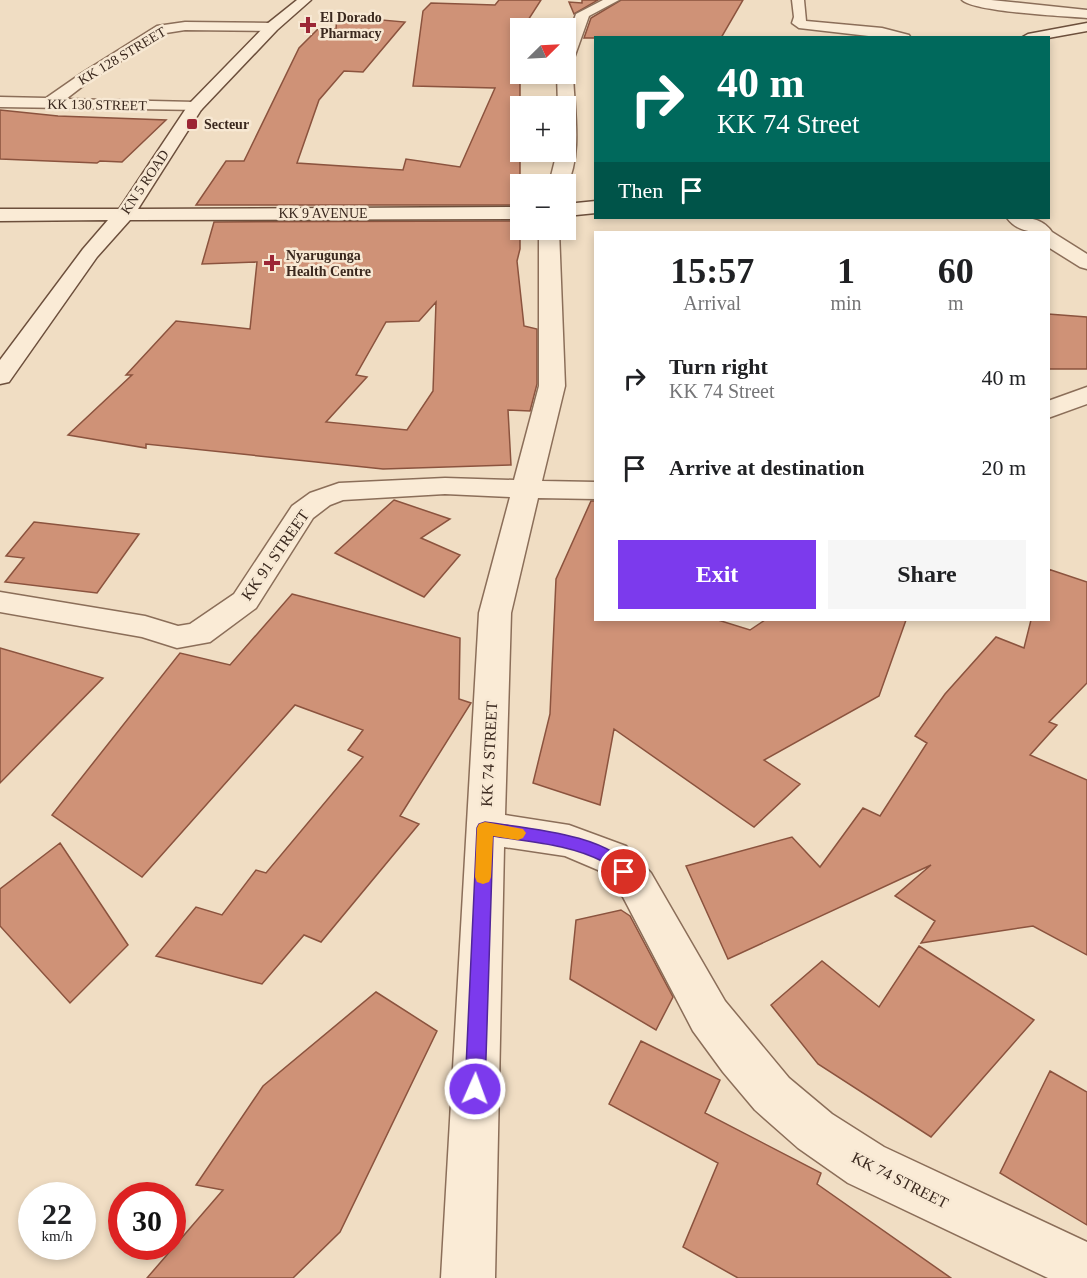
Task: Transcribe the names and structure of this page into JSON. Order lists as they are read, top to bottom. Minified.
{"streets":{"street":["KK 128 STREET","KK 130 STREET","KN 5 ROAD","KK 9 AVENUE","KK 91 STREET","KK 74 STREET"]},"crossings":[["KK 128 STREET","KK 130 STREET"],["KK 128 STREET","KN 5 ROAD"],["KK 130 STREET","KN 5 ROAD"],["KN 5 ROAD","KK 9 AVENUE"],["KK 91 STREET","KK 74 STREET"]],"places":{"health":["El Dorado Pharmacy","Nyarugunga Health Centre"],"transit":["Secteur"]},"north":"top right","page":{"map_buttons":["+","−"],"turn":["40 m","KK 74 Street"],"then":"Then","eta":["15:57","Arrival","1","min","60","m"],"list":[{"name":"Turn right","note":"KK 74 Street","value":"40 m"},{"name":"Arrive at destination","value":"20 m"}],"buttons":["Exit","Share"],"speed":"22 km/h","limit":"30"}}
